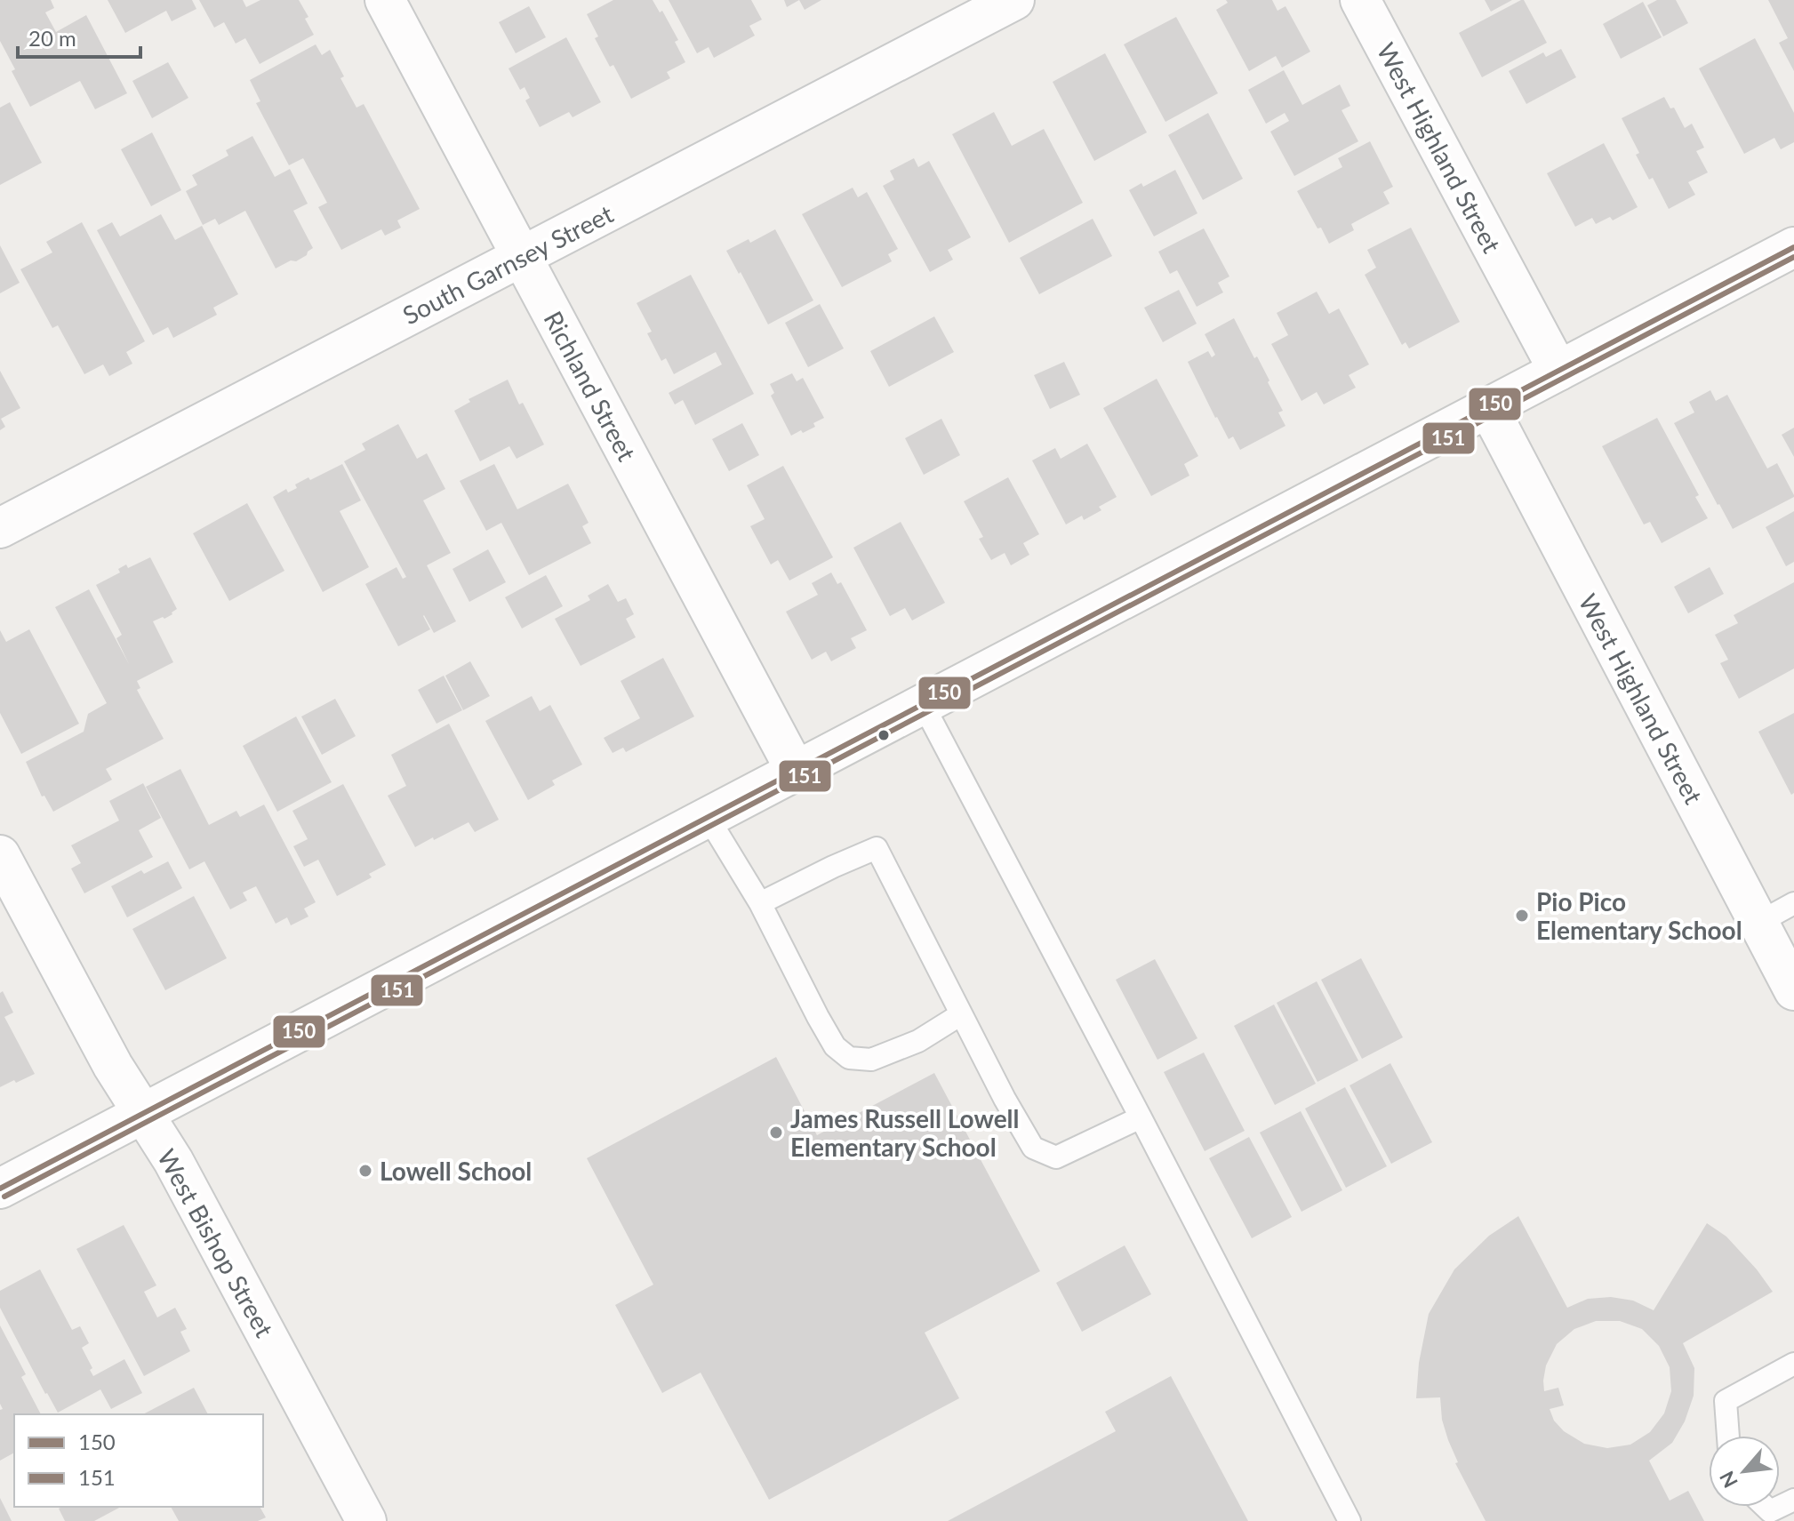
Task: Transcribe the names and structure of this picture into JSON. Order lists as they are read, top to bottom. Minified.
{"streets":{"street":["West Highland Street","South Garnsey Street","Richland Street","West Bishop Street"]},"crossings":[["South Garnsey Street","Richland Street"]],"places":["Pio Pico Elementary School","James Russell Lowell Elementary School","Lowell School"],"lines":["transit line 150","transit line 151"],"legend":["150","151"],"scale_bar":"20 m","north":"bottom left"}
